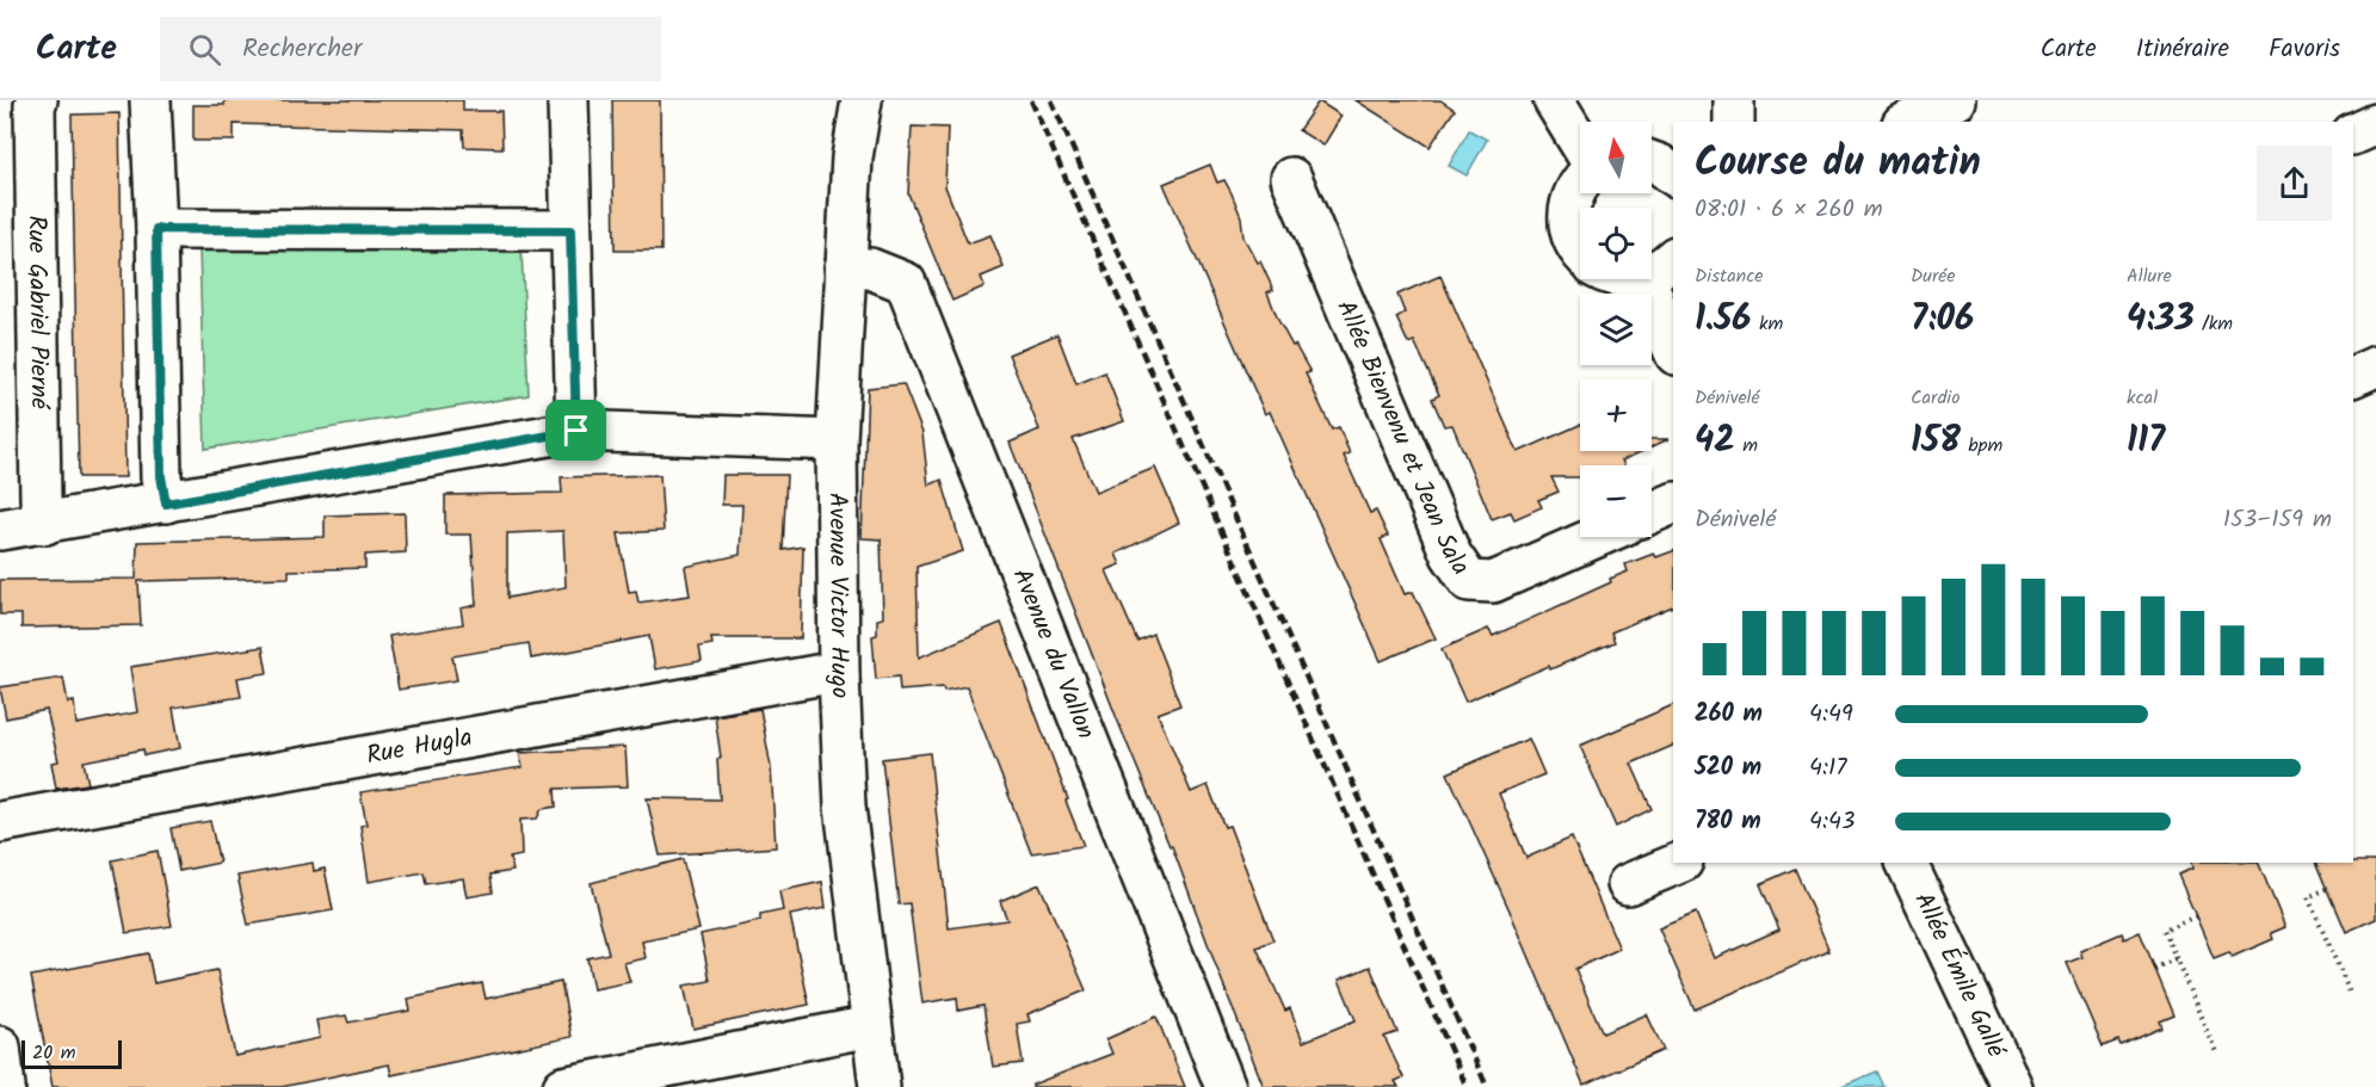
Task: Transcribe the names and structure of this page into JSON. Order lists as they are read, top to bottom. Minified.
{"streets":{"street":["Rue Gabriel Pierné","Allée Bienvenu et Jean Sala","Avenue Victor Hugo","Avenue du Vallon","Rue Hugla","Allée Émile Gallé"]},"crossings":[["Avenue Victor Hugo","Avenue du Vallon"],["Avenue Victor Hugo","Rue Hugla"]],"scale_bar":"20 m","north":"top","page":{"header":"Carte","search":"Rechercher","nav":["Carte","Itinéraire","Favoris"],"map_buttons":["+","−"],"heading":["Course du matin","08:01 · 6 × 260 m"],"stats":[["Distance","1.56 km"],["Durée","7:06"],["Allure","4:33 /km"],["Dénivelé","42 m"],["Cardio","158 bpm"],["kcal","117"]],"chart":["Dénivelé","153–159 m"],"list":[{"name":"260 m","note":"4:49"},{"name":"520 m","note":"4:17"},{"name":"780 m","note":"4:43"}],"scale":"20 m"}}
